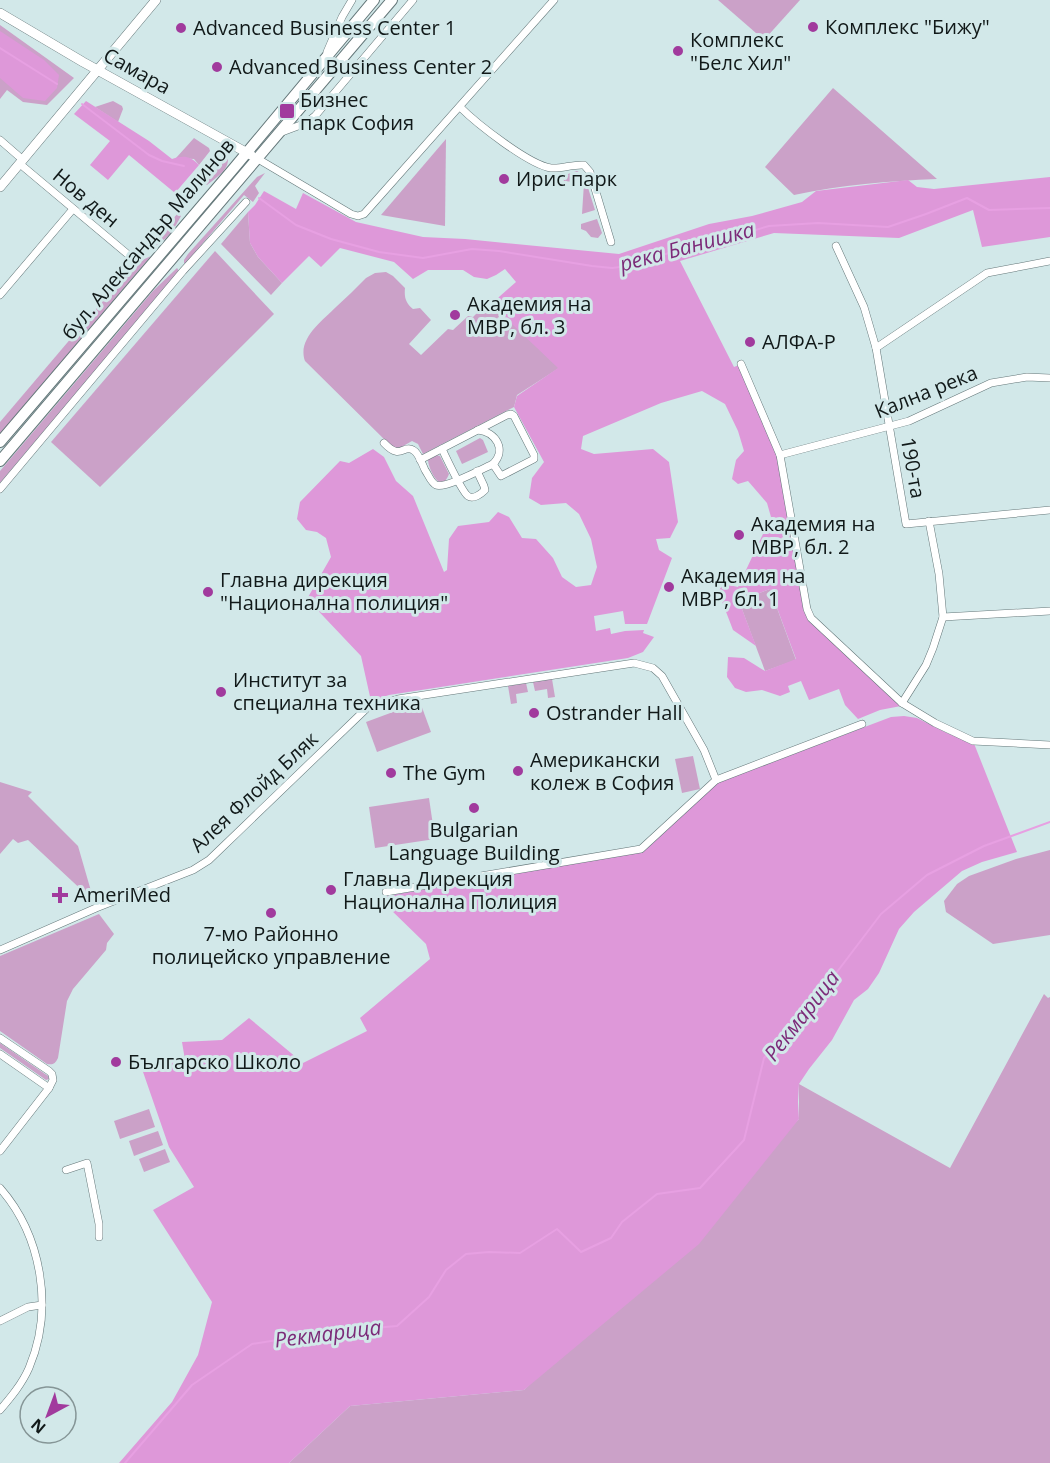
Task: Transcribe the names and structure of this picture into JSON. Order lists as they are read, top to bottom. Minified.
{"streets":{"main road":["бул. Александър Малинов"],"street":["Самара","Нов ден","Кална река","190-та","Алея Флойд Бляк"]},"crossings":[["Самара","бул. Александър Малинов"],["Кална река","190-та"]],"water":["река Банишка","Рекмарица"],"places":{"other":["Комплекс \"Бижу\"","Advanced Business Center 1","Комплекс \"Белс Хил\"","Advanced Business Center 2","Ирис парк","Академия на МВР, бл. 3","АЛФА-Р","Академия на МВР, бл. 2","Академия на МВР, бл. 1","Главна дирекция \"Национална полиция\"","Институт за специална техника","Ostrander Hall","Американски колеж в София","The Gym","Bulgarian Language Building","Главна Дирекция Национална Полиция","7-мо Районно полицейско управление","Българско Школо"],"transit":["Бизнес парк София"],"health":["AmeriMed"]},"north":"bottom left"}
